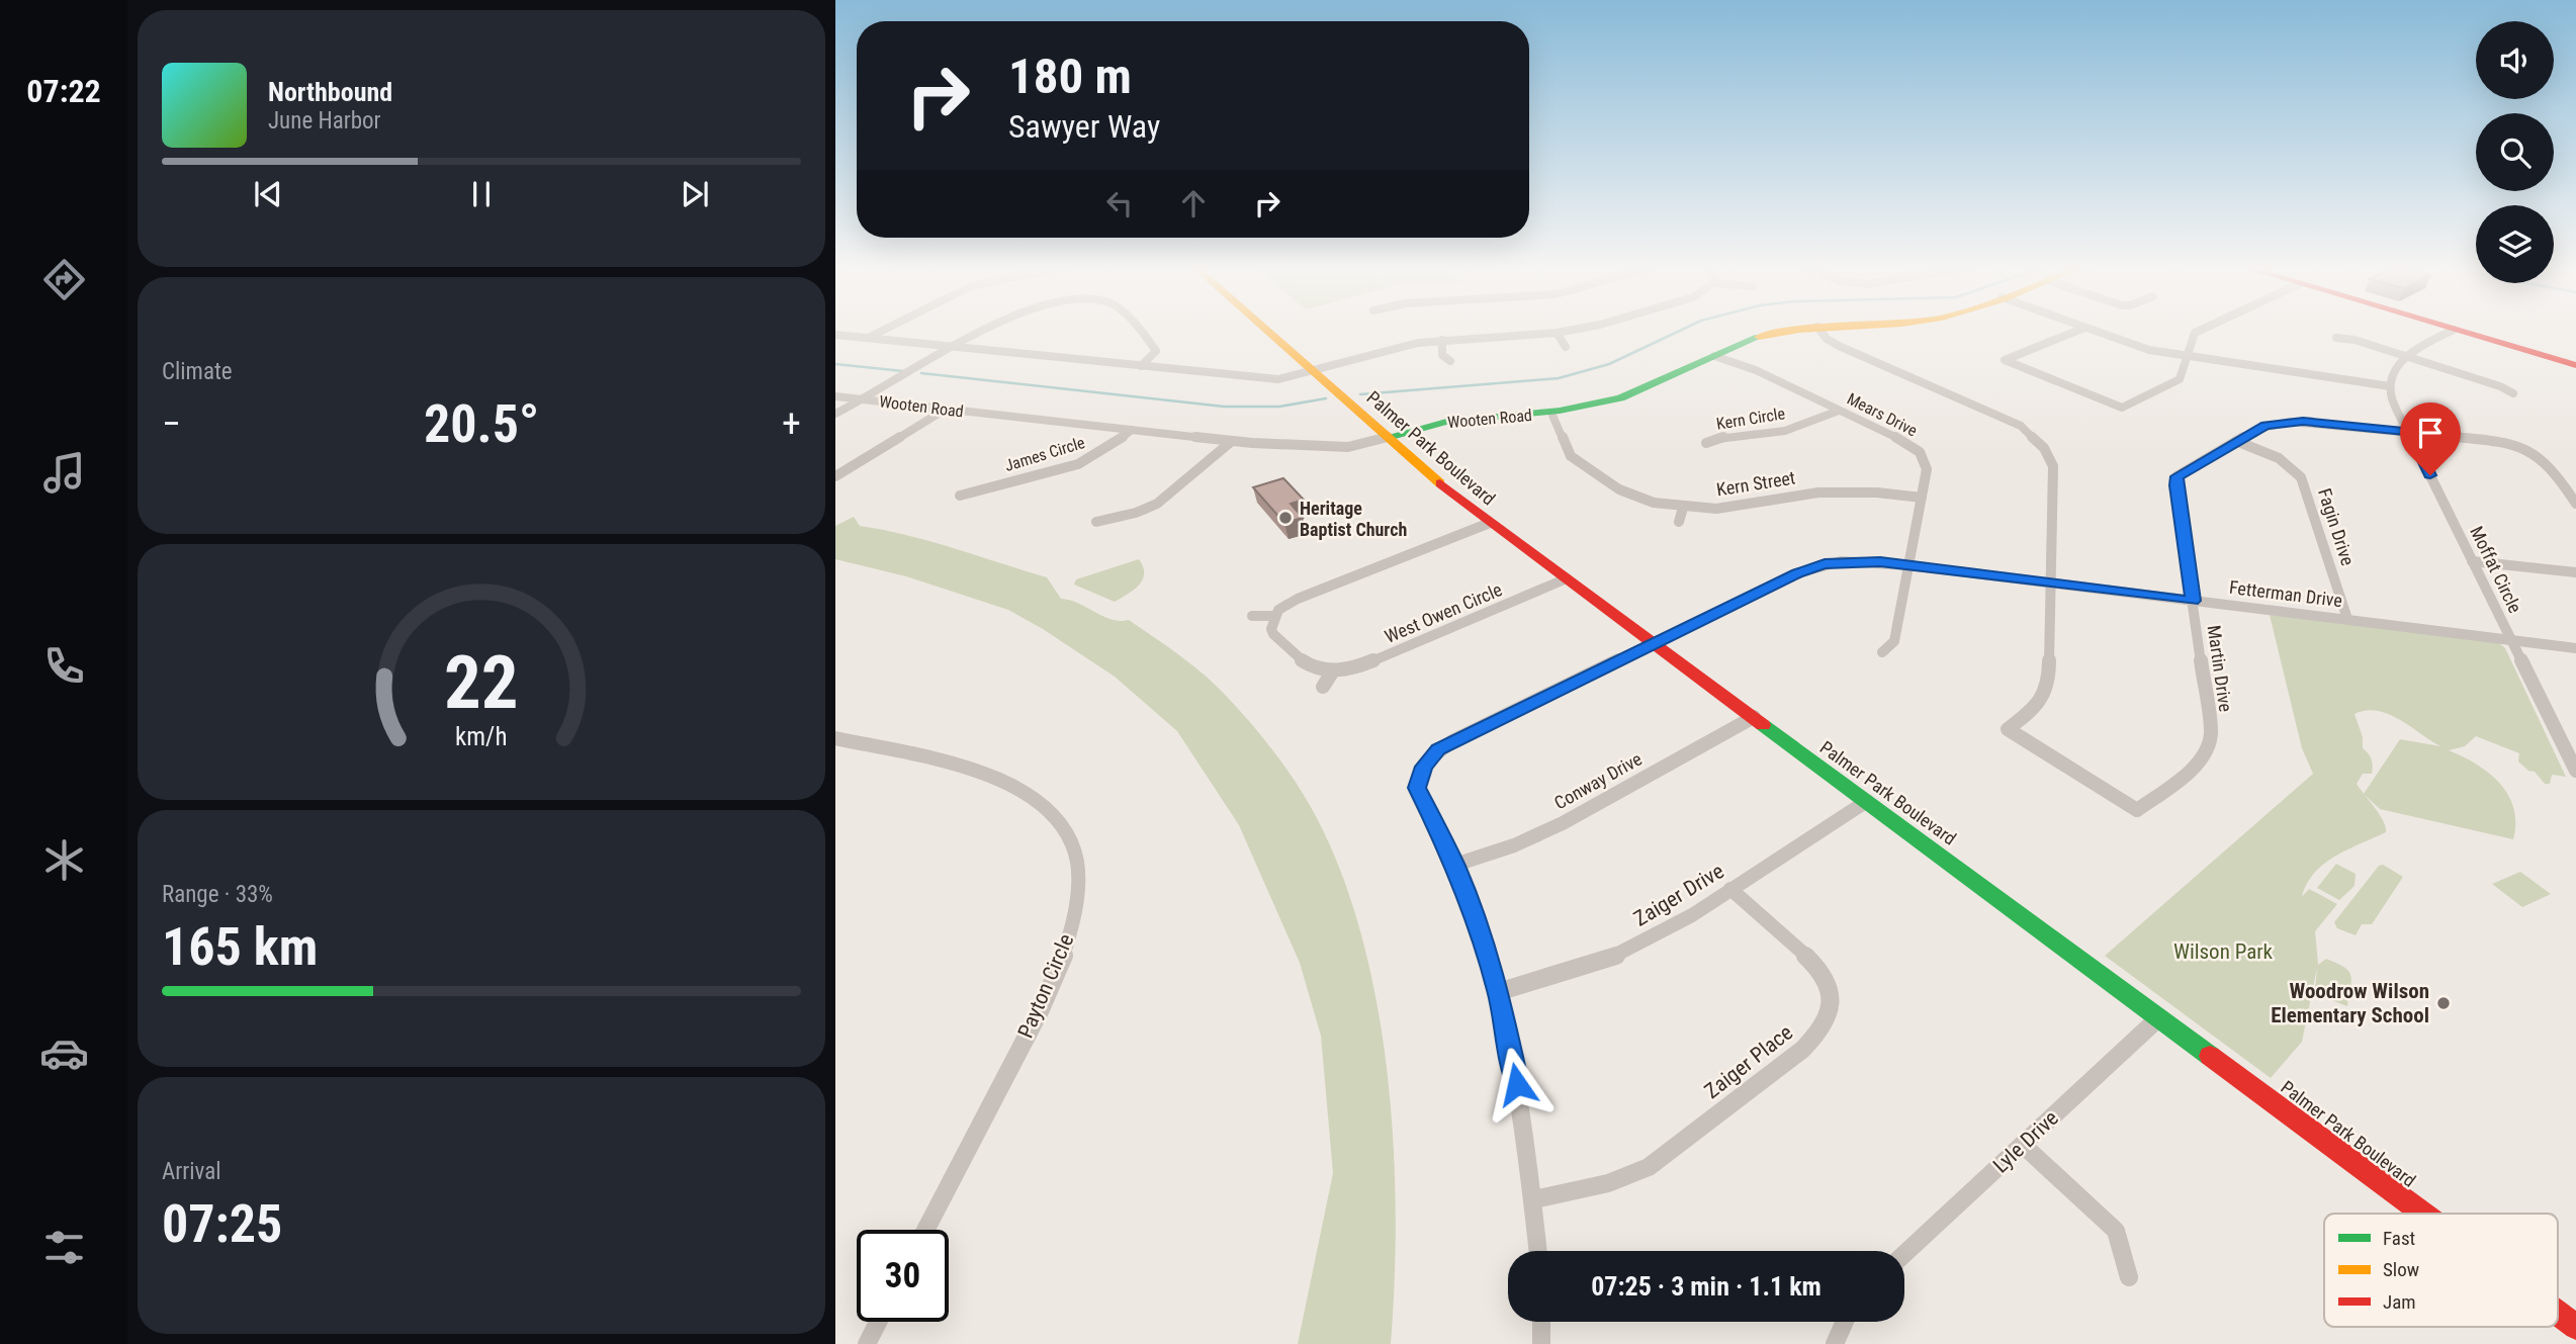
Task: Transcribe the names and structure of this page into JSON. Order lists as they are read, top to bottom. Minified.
{"streets":{"main road":["Wooten Road","Palmer Park Boulevard"],"street":["Mears Drive","Kern Circle","James Circle","Kern Street","Fagin Drive","Moffat Circle","Fetterman Drive","West Owen Circle","Martin Drive","Conway Drive","Zaiger Drive","Payton Circle","Zaiger Place","Lyle Drive"]},"crossings":[["Wooten Road","Mears Drive"],["Wooten Road","Palmer Park Boulevard"],["Wooten Road","James Circle"],["Wooten Road","Kern Street"],["Mears Drive","Kern Circle"],["Mears Drive","Kern Street"],["Mears Drive","Fetterman Drive"],["Palmer Park Boulevard","Fetterman Drive"],["Palmer Park Boulevard","West Owen Circle"],["Palmer Park Boulevard","Conway Drive"],["Palmer Park Boulevard","Zaiger Drive"],["Palmer Park Boulevard","Lyle Drive"],["Fagin Drive","Fetterman Drive"],["Fagin Drive","Martin Drive"],["Moffat Circle","Fetterman Drive"],["Moffat Circle","Martin Drive"],["Fetterman Drive","Martin Drive"],["Fetterman Drive","Conway Drive"],["Fetterman Drive","Zaiger Drive"],["Fetterman Drive","Zaiger Place"],["Zaiger Drive","Zaiger Place"]],"parks":["Wilson Park"],"places":["Heritage Baptist Church","Woodrow Wilson Elementary School"],"legend":["Fast","Slow","Jam"],"page":{"tabs":"07:22","turn":["180 m","Sawyer Way"],"song":["Northbound","June Harbor"],"tile":["Climate",["Range · 33%","165 km"],["Arrival","07:25"]],"heat":["−","20.5°","+"],"limit":"30","trip":"07:25 · 3 min · 1.1 km","gauge":["22","km/h"]}}
